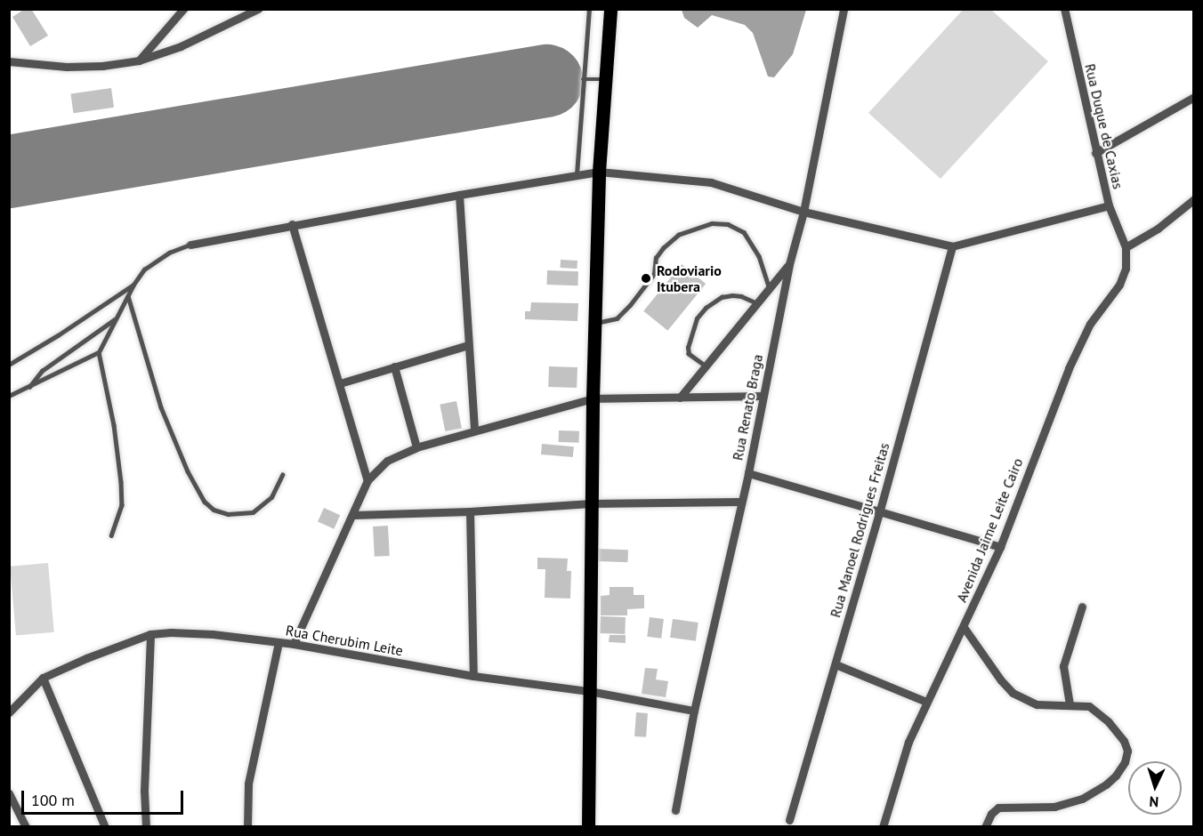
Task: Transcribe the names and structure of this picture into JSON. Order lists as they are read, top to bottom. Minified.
{"streets":{"street":["Rua Duque de Caxias","Rua Renato Braga","Rua Manoel Rodrigues Freitas","Avenida Jaime Leite Cairo","Rua Cherubim Leite"]},"crossings":[["Rua Duque de Caxias","Avenida Jaime Leite Cairo"],["Rua Renato Braga","Rua Cherubim Leite"]],"places":["Rodoviario Itubera"],"scale_bar":"100 m","north":"bottom"}
